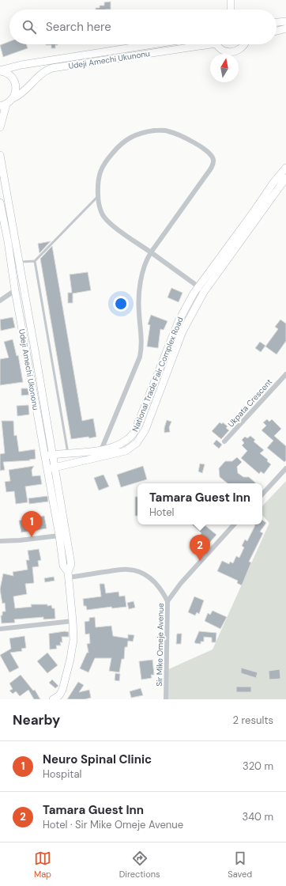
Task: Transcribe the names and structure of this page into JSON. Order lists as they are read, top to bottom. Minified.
{"streets":{"main road":["Udeji Amechi Ukunonu","Udeji Amechi Ukononu","National Trade Fair Complex Road"],"street":["Ukpata Crescent","Sir Mike Omeje Avenue"]},"crossings":[["Udeji Amechi Ukononu","National Trade Fair Complex Road"]],"north":"top","page":{"search":"Search here","popup":["Tamara Guest Inn","Hotel"],"pins":["1","2"],"heading":["Nearby","2 results"],"list":[{"mark":"1","name":"Neuro Spinal Clinic","note":"Hospital","value":"320 m"},{"mark":"2","name":"Tamara Guest Inn","note":"Hotel · Sir Mike Omeje Avenue","value":"340 m"}],"nav":["Map","Directions","Saved"]}}
